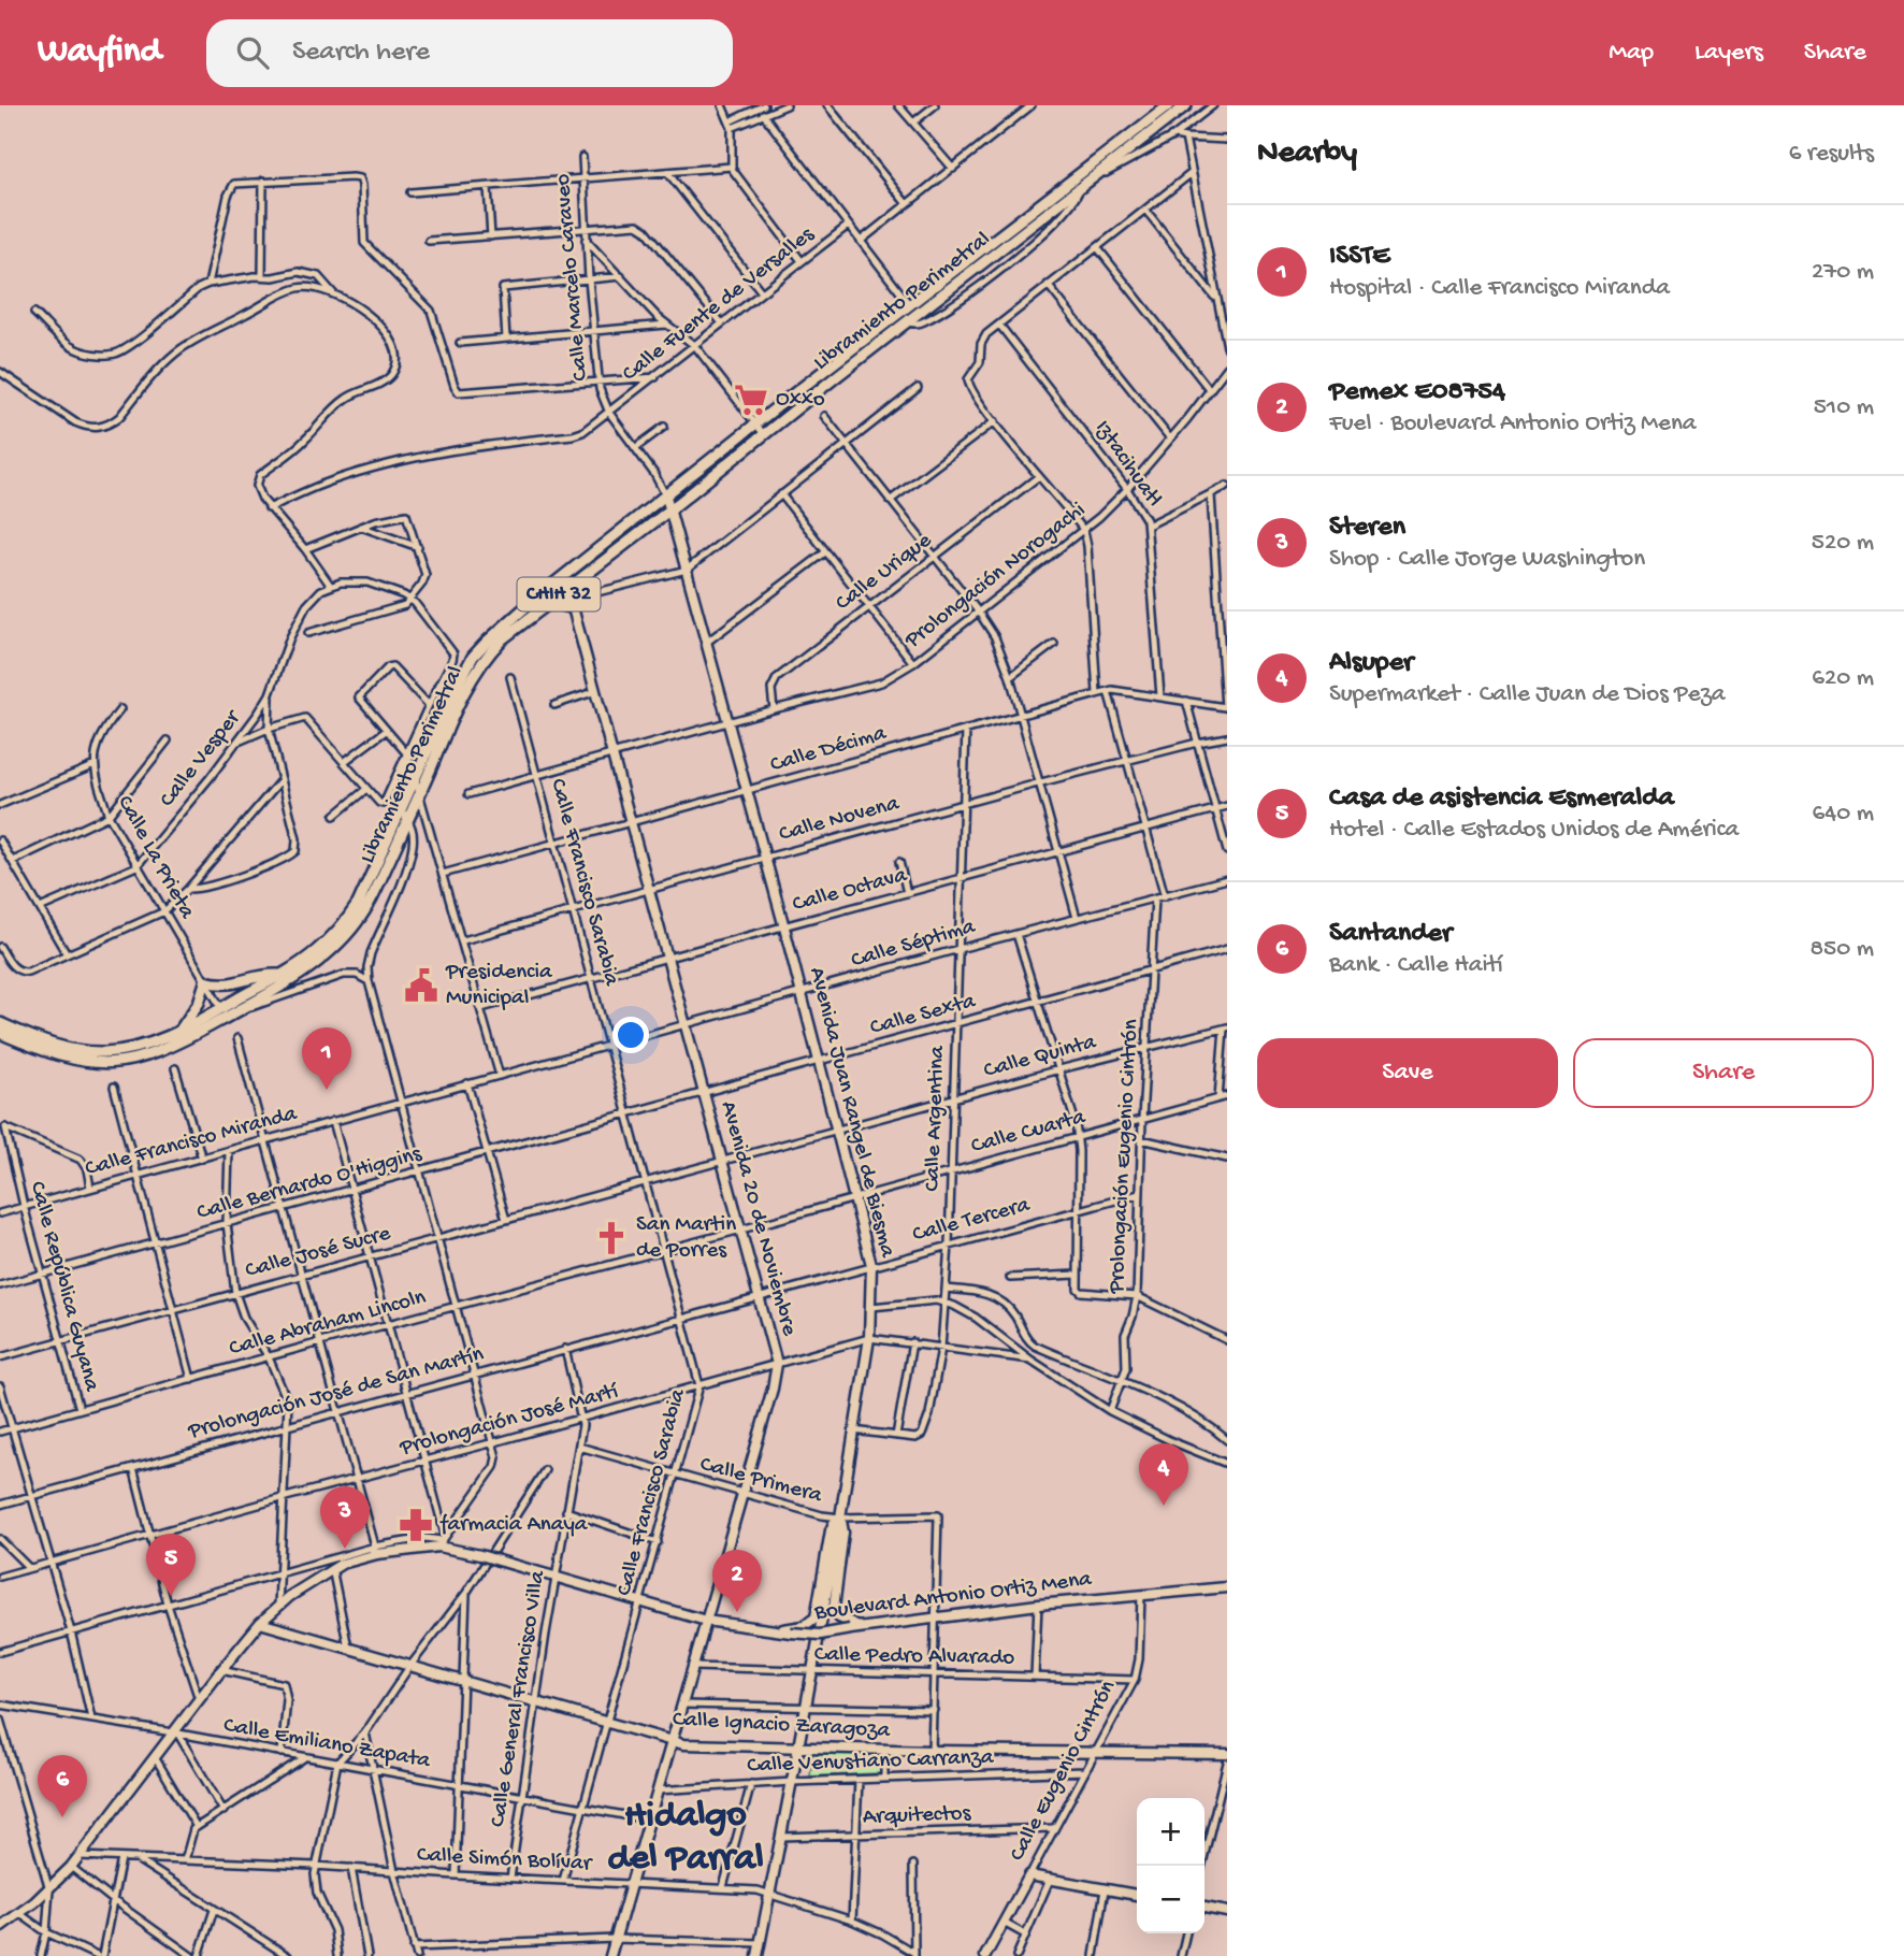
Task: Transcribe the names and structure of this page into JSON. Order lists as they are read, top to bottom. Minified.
{"streets":{"main road":["Libramiento Perimetral","CHIH 32"],"street":["Calle Marcelo Caraveo","Calle Fuente de Versalles","Iztacihuatl","Calle Urique","Prolongación Norogachi","Calle Décima","Calle Vesper","Calle Novena","Calle La Prieta","Calle Francisco Sarabia","Calle Octava","Calle Séptima","Calle Sexta","Calle Quinta","Avenida Juan Rangel de Biesma","Calle Argentina","Calle Cuarta","Calle Francisco Miranda","Prolongación Eugenio Cintrón","Calle Bernardo O'Higgins","Avenida 20 de Noviembre","Calle Tercera","Calle José Sucre","Calle República Guyana","Calle Abraham Lincoln","Prolongación José de San Martín","Prolongación José Martí","Calle Primera","Boulevard Antonio Ortiz Mena","Calle Pedro Alvarado","Calle General Francisco Villa","Calle Ignacio Zaragoza","Calle Emiliano Zapata","Calle Venustiano Carranza","Calle Eugenio Cintrón","Arquitectos","Calle Simón Bolívar"]},"crossings":[["Calle Marcelo Caraveo","Libramiento Perimetral"],["Calle Marcelo Caraveo","Calle Fuente de Versalles"],["Calle Marcelo Caraveo","Avenida Juan Rangel de Biesma"],["Libramiento Perimetral","Calle La Prieta"],["Libramiento Perimetral","Avenida Juan Rangel de Biesma"],["Libramiento Perimetral","Avenida 20 de Noviembre"],["Iztacihuatl","Prolongación Norogachi"],["Iztacihuatl","Calle Décima"],["Calle Urique","Prolongación Norogachi"],["Prolongación Norogachi","Calle Francisco Sarabia"],["Prolongación Norogachi","Avenida Juan Rangel de Biesma"],["Prolongación Norogachi","Avenida 20 de Noviembre"],["Calle Décima","Calle Francisco Sarabia"],["Calle Décima","Avenida Juan Rangel de Biesma"],["Calle Décima","Calle Argentina"],["Calle Décima","Avenida 20 de Noviembre"],["Calle Vesper","Calle La Prieta"],["Calle Novena","Calle Francisco Sarabia"],["Calle Novena","Avenida Juan Rangel de Biesma"],["Calle Novena","Calle Argentina"],["Calle Novena","Avenida 20 de Noviembre"],["Calle Francisco Sarabia","Calle Octava"],["Calle Francisco Sarabia","Calle Séptima"],["Calle Francisco Sarabia","Calle Sexta"],["Calle Francisco Sarabia","Calle Quinta"],["Calle Francisco Sarabia","Calle Cuarta"],["Calle Francisco Sarabia","Calle Francisco Miranda"],["Calle Francisco Sarabia","Calle Bernardo O'Higgins"],["Calle Francisco Sarabia","Calle Tercera"],["Calle Francisco Sarabia","Calle José Sucre"],["Calle Francisco Sarabia","Calle Abraham Lincoln"],["Calle Francisco Sarabia","Prolongación José de San Martín"],["Calle Francisco Sarabia","Prolongación José Martí"],["Calle Francisco Sarabia","Calle Primera"],["Calle Francisco Sarabia","Boulevard Antonio Ortiz Mena"],["Calle Francisco Sarabia","Calle Ignacio Zaragoza"],["Calle Francisco Sarabia","Calle Emiliano Zapata"],["Calle Francisco Sarabia","Calle Simón Bolívar"],["Calle Octava","Avenida Juan Rangel de Biesma"],["Calle Octava","Calle Argentina"],["Calle Octava","Avenida 20 de Noviembre"],["Calle Séptima","Avenida Juan Rangel de Biesma"],["Calle Séptima","Calle Argentina"],["Calle Séptima","Calle Francisco Miranda"],["Calle Séptima","Prolongación Eugenio Cintrón"],["Calle Séptima","Avenida 20 de Noviembre"],["Calle Sexta","Avenida Juan Rangel de Biesma"],["Calle Sexta","Calle Argentina"],["Calle Sexta","Prolongación Eugenio Cintrón"],["Calle Sexta","Calle Bernardo O'Higgins"],["Calle Sexta","Avenida 20 de Noviembre"],["Calle Quinta","Avenida Juan Rangel de Biesma"],["Calle Quinta","Calle Argentina"],["Calle Quinta","Prolongación Eugenio Cintrón"],["Calle Quinta","Avenida 20 de Noviembre"],["Calle Quinta","Calle José Sucre"],["Avenida Juan Rangel de Biesma","Calle Argentina"],["Avenida Juan Rangel de Biesma","Calle Cuarta"],["Avenida Juan Rangel de Biesma","Calle Tercera"],["Avenida Juan Rangel de Biesma","Prolongación José Martí"],["Avenida Juan Rangel de Biesma","Calle Primera"],["Avenida Juan Rangel de Biesma","Calle Pedro Alvarado"],["Avenida Juan Rangel de Biesma","Calle Ignacio Zaragoza"],["Avenida Juan Rangel de Biesma","Calle Venustiano Carranza"],["Avenida Juan Rangel de Biesma","Arquitectos"],["Avenida Juan Rangel de Biesma","Calle Simón Bolívar"],["Calle Argentina","Calle Cuarta"],["Calle Argentina","Calle Tercera"],["Calle Argentina","Prolongación José Martí"],["Calle Cuarta","Prolongación Eugenio Cintrón"],["Calle Cuarta","Avenida 20 de Noviembre"],["Calle Cuarta","Calle Abraham Lincoln"],["Calle Francisco Miranda","Calle República Guyana"],["Prolongación Eugenio Cintrón","Calle Tercera"],["Calle Bernardo O'Higgins","Calle República Guyana"],["Avenida 20 de Noviembre","Calle Tercera"],["Avenida 20 de Noviembre","Prolongación José Martí"],["Avenida 20 de Noviembre","Calle Primera"],["Avenida 20 de Noviembre","Boulevard Antonio Ortiz Mena"],["Avenida 20 de Noviembre","Calle Pedro Alvarado"],["Avenida 20 de Noviembre","Calle Ignacio Zaragoza"],["Avenida 20 de Noviembre","Calle Emiliano Zapata"],["Avenida 20 de Noviembre","Calle Venustiano Carranza"],["Avenida 20 de Noviembre","Calle Simón Bolívar"],["Calle Tercera","Prolongación José de San Martín"],["Calle José Sucre","Calle República Guyana"],["Calle República Guyana","Calle Abraham Lincoln"],["Prolongación José de San Martín","Calle General Francisco Villa"],["Prolongación José Martí","Calle General Francisco Villa"],["Calle Primera","Boulevard Antonio Ortiz Mena"],["Calle Primera","Calle General Francisco Villa"],["Boulevard Antonio Ortiz Mena","Calle General Francisco Villa"],["Boulevard Antonio Ortiz Mena","Calle Ignacio Zaragoza"],["Boulevard Antonio Ortiz Mena","Calle Emiliano Zapata"],["Boulevard Antonio Ortiz Mena","Calle Eugenio Cintrón"],["Boulevard Antonio Ortiz Mena","Calle Simón Bolívar"],["Calle Pedro Alvarado","Calle Eugenio Cintrón"],["Calle General Francisco Villa","Calle Ignacio Zaragoza"],["Calle General Francisco Villa","Calle Emiliano Zapata"],["Calle General Francisco Villa","Calle Simón Bolívar"],["Calle Ignacio Zaragoza","Calle Eugenio Cintrón"],["Calle Venustiano Carranza","Calle Eugenio Cintrón"],["Calle Eugenio Cintrón","Arquitectos"]],"districts":["Hidalgo del Parral"],"places":{"supermarket":["Oxxo"],"public building":["Presidencia Municipal"],"church":["San Martin de Porres"],"pharmacy":["farmacia Anaya"]},"page":{"header":"Wayfind","search":"Search here","nav":["Map","Layers","Share"],"heading":["Nearby","6 results"],"list":[{"mark":"1","name":"ISSTE","note":"Hospital · Calle Francisco Miranda","value":"270 m"},{"mark":"2","name":"Pemex E08754","note":"Fuel · Boulevard Antonio Ortiz Mena","value":"510 m"},{"mark":"3","name":"Steren","note":"Shop · Calle Jorge Washington","value":"520 m"},{"mark":"4","name":"Alsuper","note":"Supermarket · Calle Juan de Dios Peza","value":"620 m"},{"mark":"5","name":"Casa de asistencia Esmeralda","note":"Hotel · Calle Estados Unidos de América","value":"640 m"},{"mark":"6","name":"Santander","note":"Bank · Calle Haití","value":"850 m"}],"buttons":["Save","Share"],"pins":["1","4","3","5","2","6"],"map_buttons":["+","−"]}}
